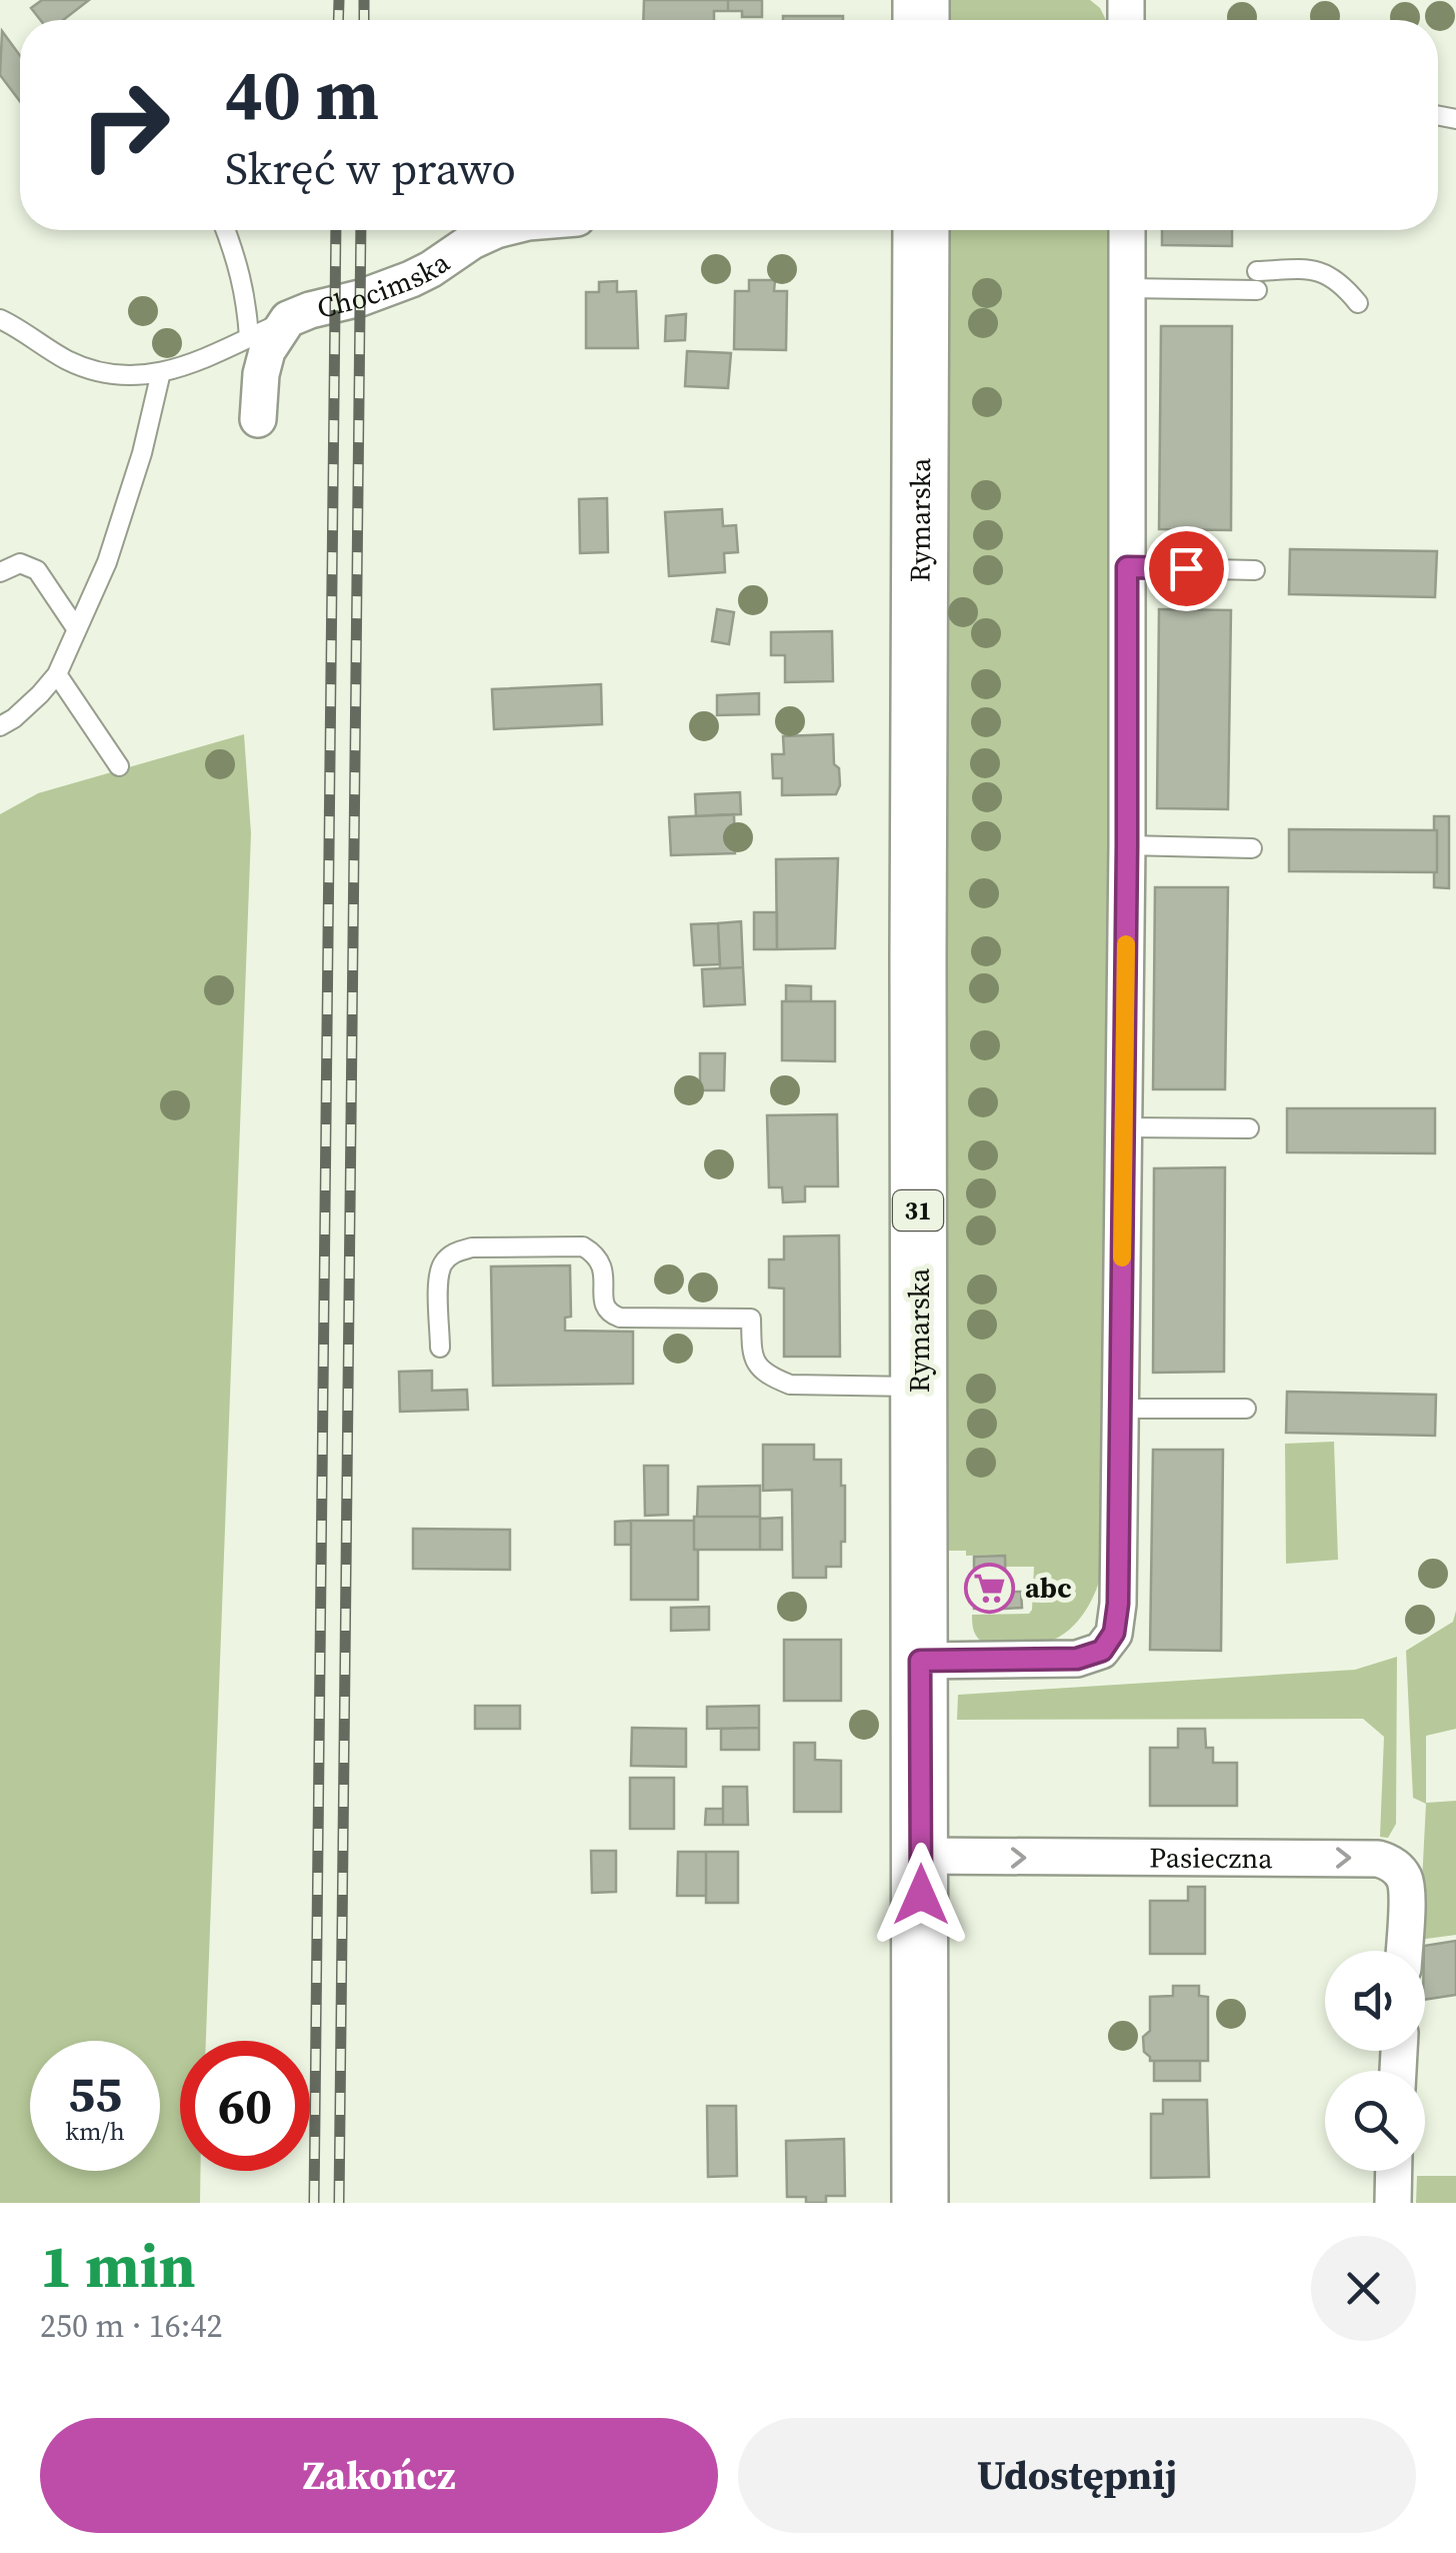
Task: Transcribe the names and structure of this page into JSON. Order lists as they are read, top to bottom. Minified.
{"streets":{"main road":["Rymarska","31"],"street":["Chocimska","Pasieczna"]},"crossings":[["Rymarska","Pasieczna"]],"one_way":["Pasieczna"],"places":{"supermarket":["abc"]},"page":{"turn":["40 m","Skręć w prawo"],"speed":"55 km/h","limit":"60","heading":["1 min","250 m · 16:42"],"buttons":["Zakończ","Udostępnij"]}}
